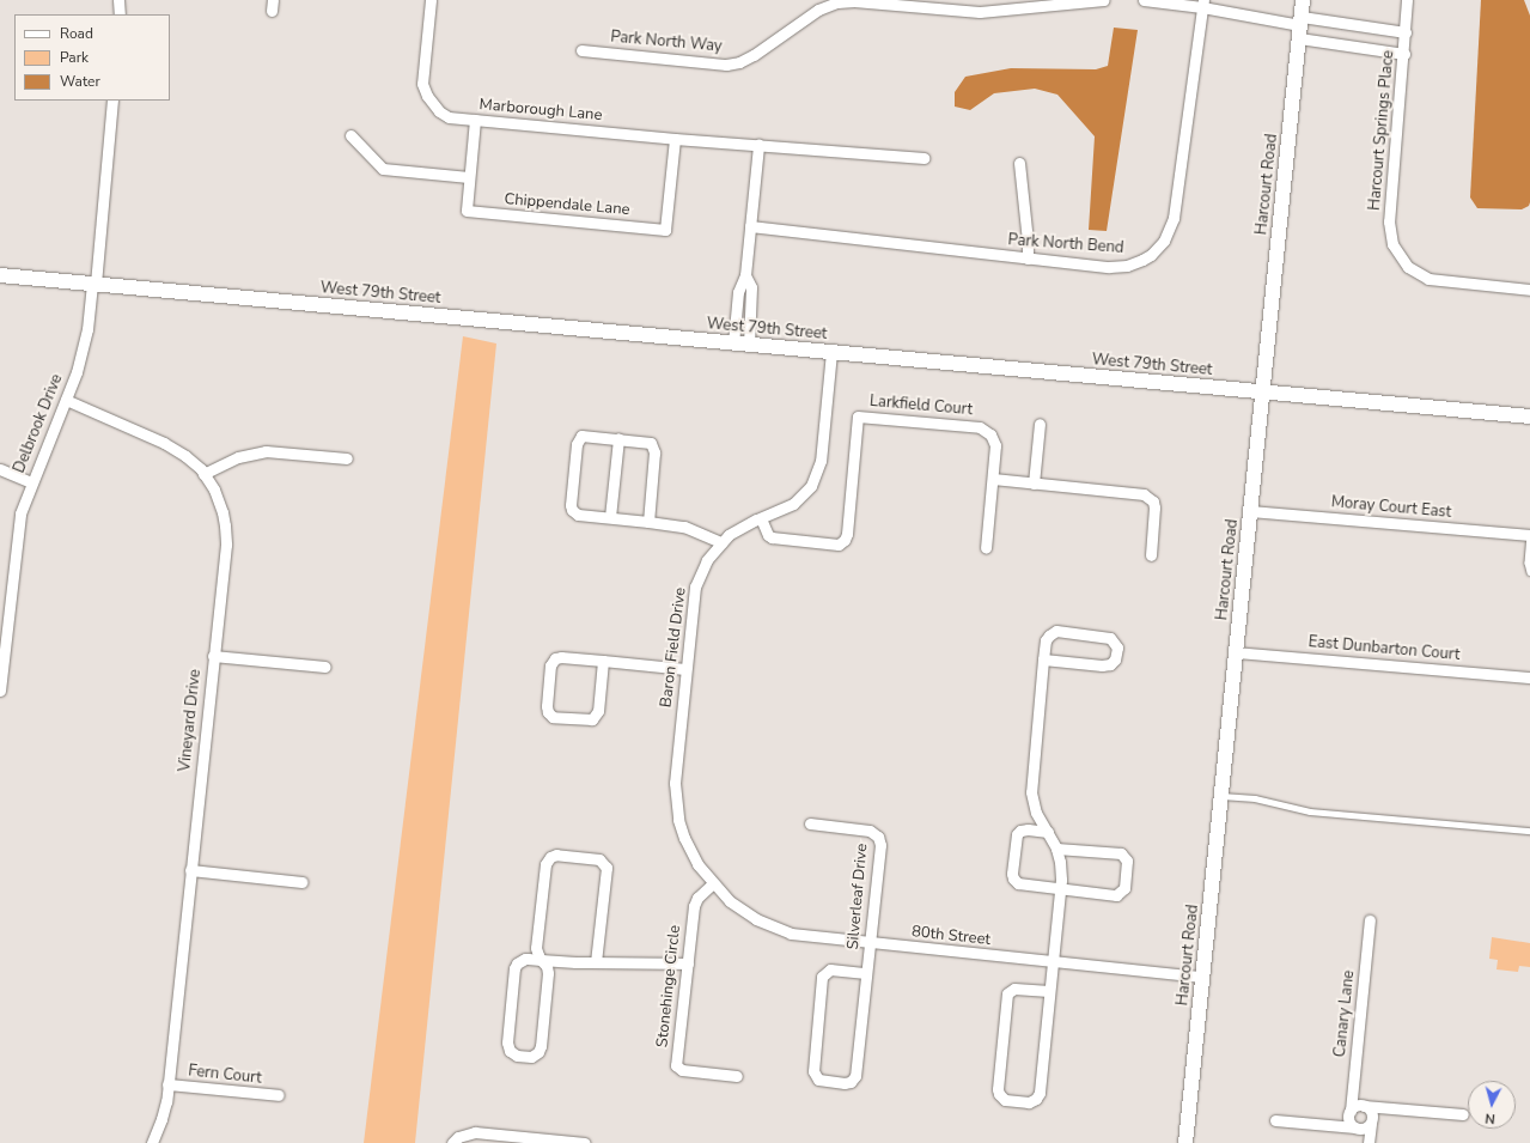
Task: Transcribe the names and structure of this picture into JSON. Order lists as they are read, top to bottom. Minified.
{"streets":{"main road":["Harcourt Road","West 79th Street"],"street":["Park North Way","Marborough Lane","Harcourt Springs Place","Chippendale Lane","Park North Bend","Larkfield Court","Delbrook Drive","Moray Court East","Baron Field Drive","East Dunbarton Court","Vineyard Drive","Silverleaf Drive","80th Street","Stonehinge Circle","Canary Lane","Fern Court"]},"crossings":[["Marborough Lane","Chippendale Lane"],["Harcourt Road","West 79th Street"],["Harcourt Road","Moray Court East"],["Harcourt Road","East Dunbarton Court"],["Harcourt Road","80th Street"],["West 79th Street","Delbrook Drive"],["West 79th Street","Baron Field Drive"],["Larkfield Court","Baron Field Drive"],["Delbrook Drive","Vineyard Drive"],["Baron Field Drive","80th Street"],["Baron Field Drive","Stonehinge Circle"],["Vineyard Drive","Fern Court"],["Silverleaf Drive","80th Street"],["80th Street","Stonehinge Circle"]],"legend":["Road","Park","Water"],"north":"bottom"}
